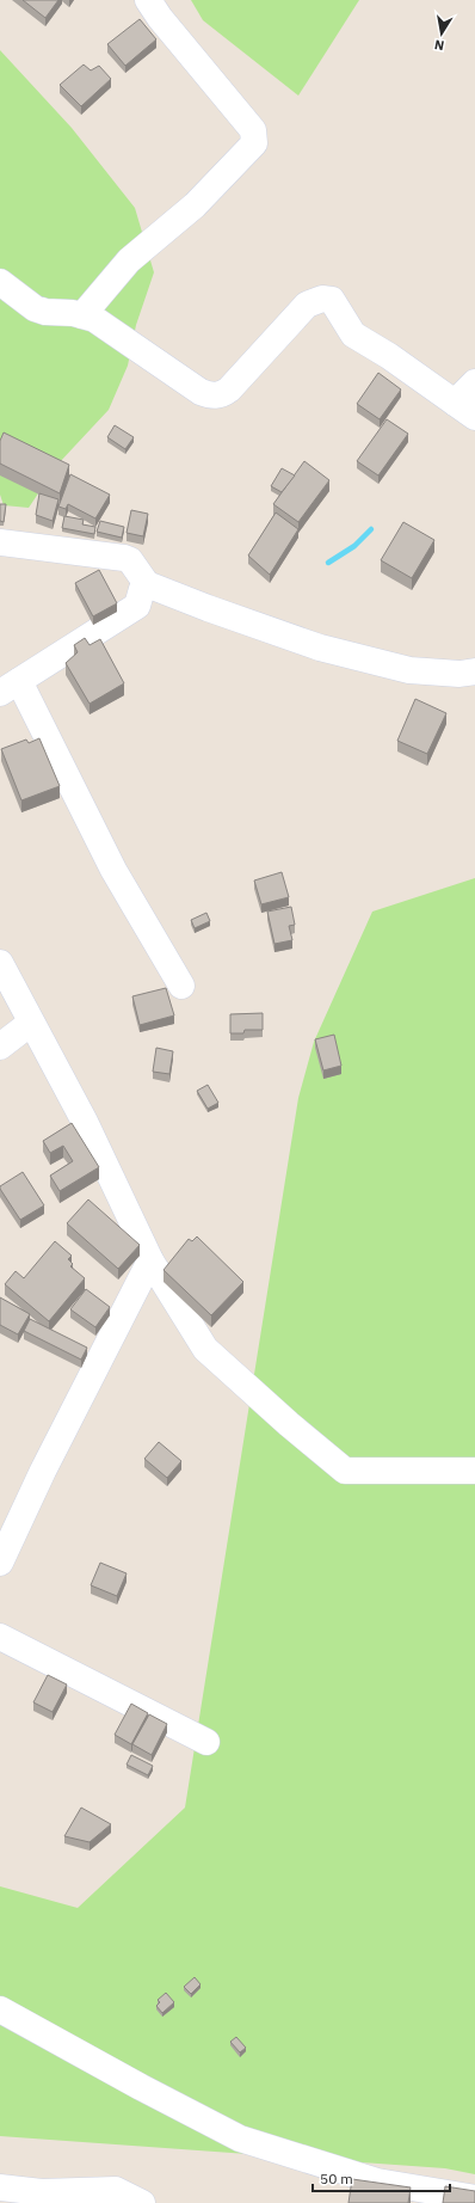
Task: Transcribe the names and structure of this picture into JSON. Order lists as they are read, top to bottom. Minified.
{"scale_bar":"50 m","north":"bottom"}
